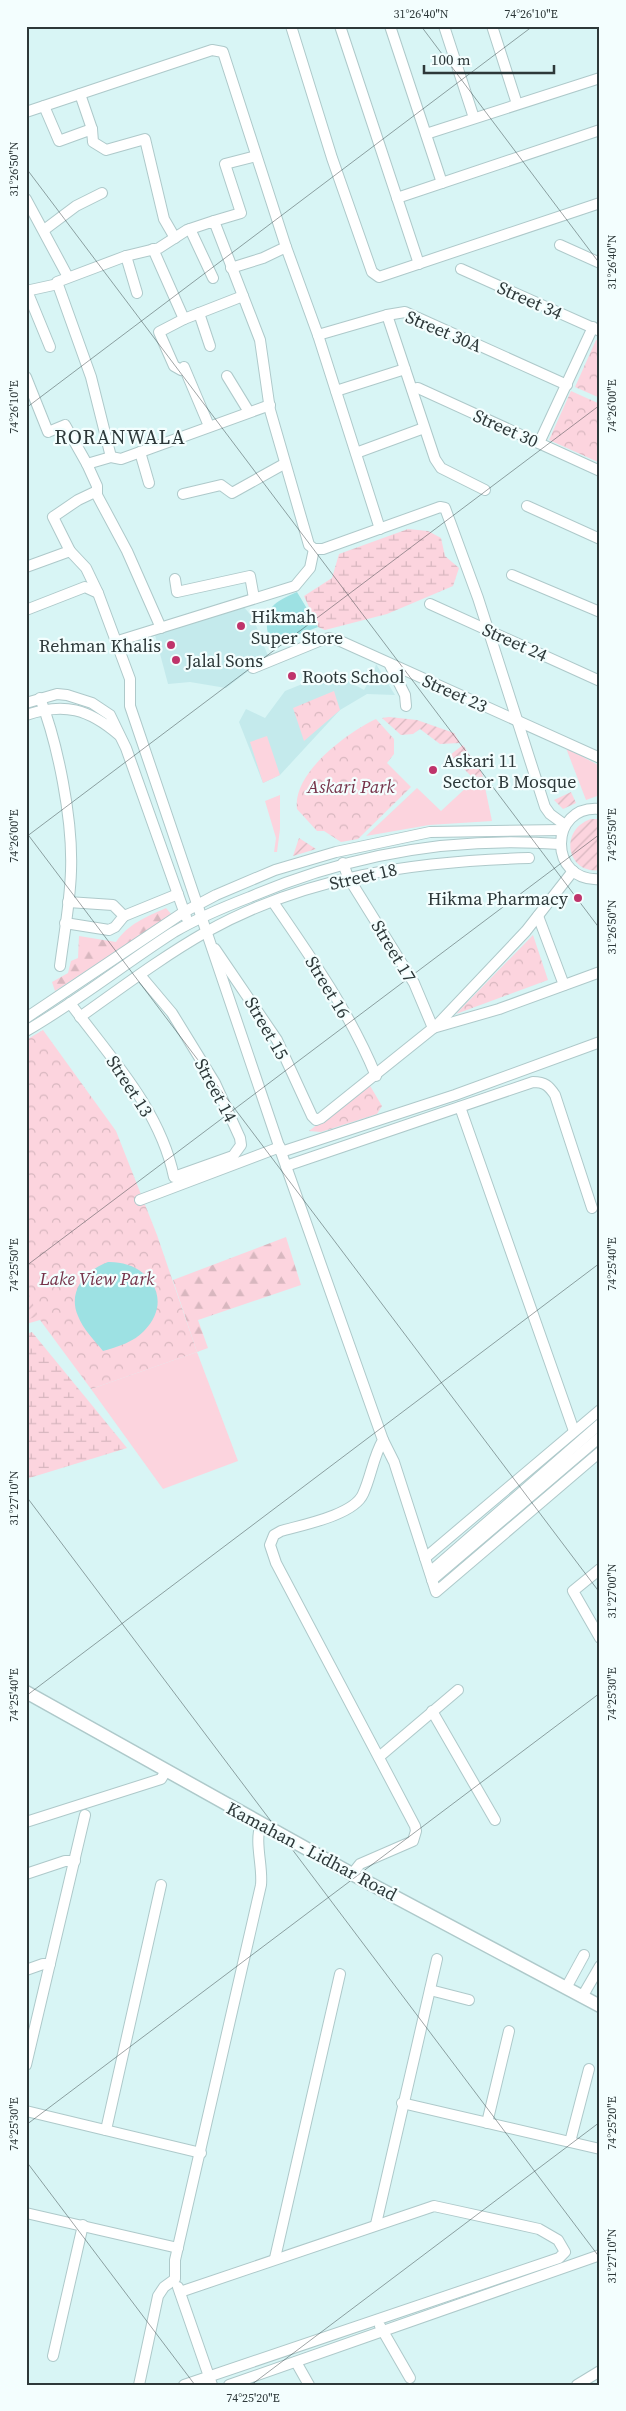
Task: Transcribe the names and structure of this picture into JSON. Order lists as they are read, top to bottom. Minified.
{"streets":{"main road":["Kamahan - Lidhar Road"],"street":["Street 34","Street 30A","Street 30","Street 24","Street 23","Street 18","Street 17","Street 16","Street 15","Street 13","Street 14"]},"crossings":[["Street 18","Street 17"],["Street 18","Street 16"],["Street 18","Street 15"],["Street 18","Street 13"],["Street 18","Street 14"],["Street 16","Street 15"],["Street 13","Street 14"]],"districts":["RORANWALA"],"parks":["Askari Park","Lake View Park"],"places":["Hikmah Super Store","Rehman Khalis","Jalal Sons","Roots School","Askari 11 Sector B Mosque","Hikma Pharmacy"],"scale_bar":"100 m","coordinates":["31°26'40\"N","74°26'10\"E","31°26'50\"N","74°26'00\"E","74°25'50\"E","74°25'40\"E","31°27'10\"N","31°27'00\"N","74°25'30\"E","74°25'20\"E"]}
